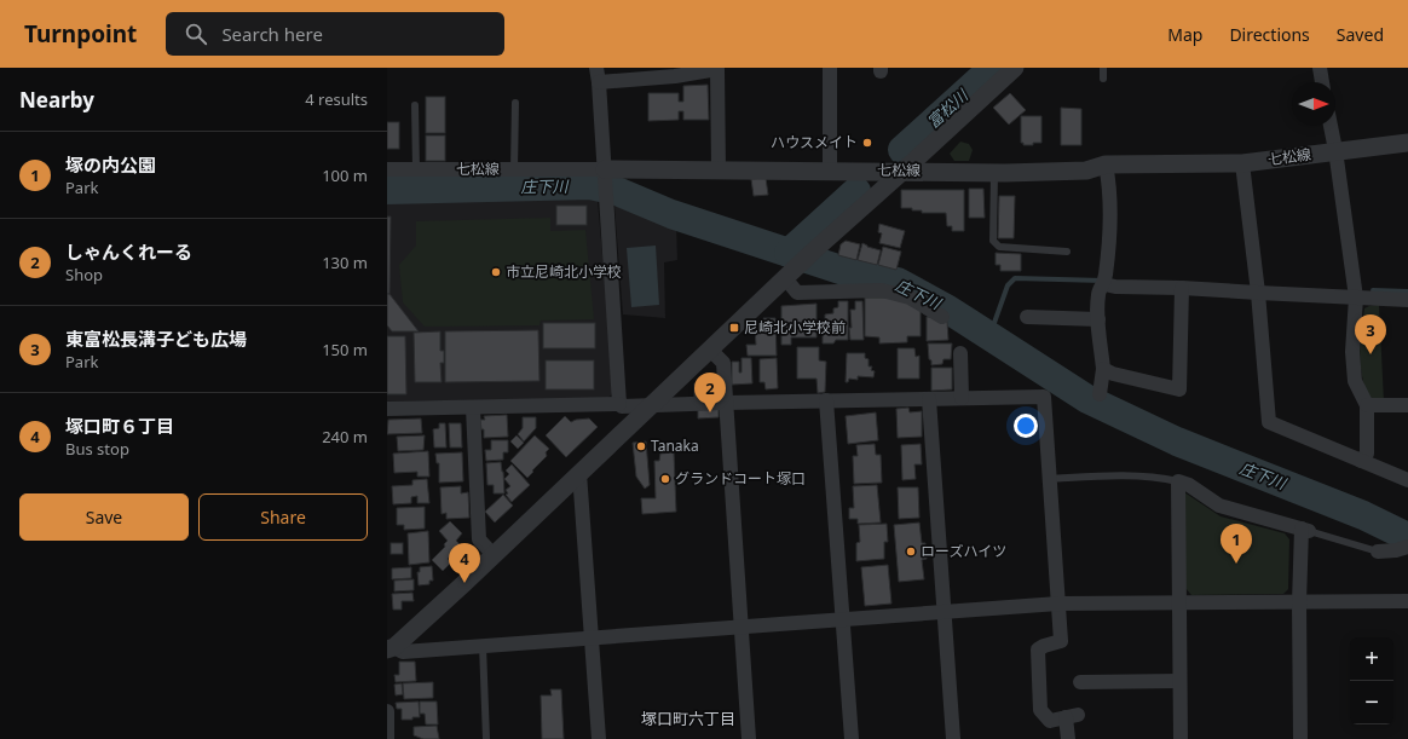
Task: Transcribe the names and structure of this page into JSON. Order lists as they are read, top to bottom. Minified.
{"streets":{"street":["七松線"]},"districts":["塚口町六丁目"],"water":["富松川","庄下川"],"places":{"other":["ハウスメイト","市立尼崎北小学校","Tanaka","グランドコート塚口","ローズハイツ"],"transit":["尼崎北小学校前"]},"north":"right","page":{"header":"Turnpoint","search":"Search here","nav":["Map","Directions","Saved"],"heading":["Nearby","4 results"],"list":[{"mark":"1","name":"塚の内公園","note":"Park","value":"100 m"},{"mark":"2","name":"しゃんくれーる","note":"Shop","value":"130 m"},{"mark":"3","name":"東富松長溝子ども広場","note":"Park","value":"150 m"},{"mark":"4","name":"塚口町６丁目","note":"Bus stop","value":"240 m"}],"pins":["3","2","1","4"],"buttons":["Save","Share"],"map_buttons":["+","−"]}}
